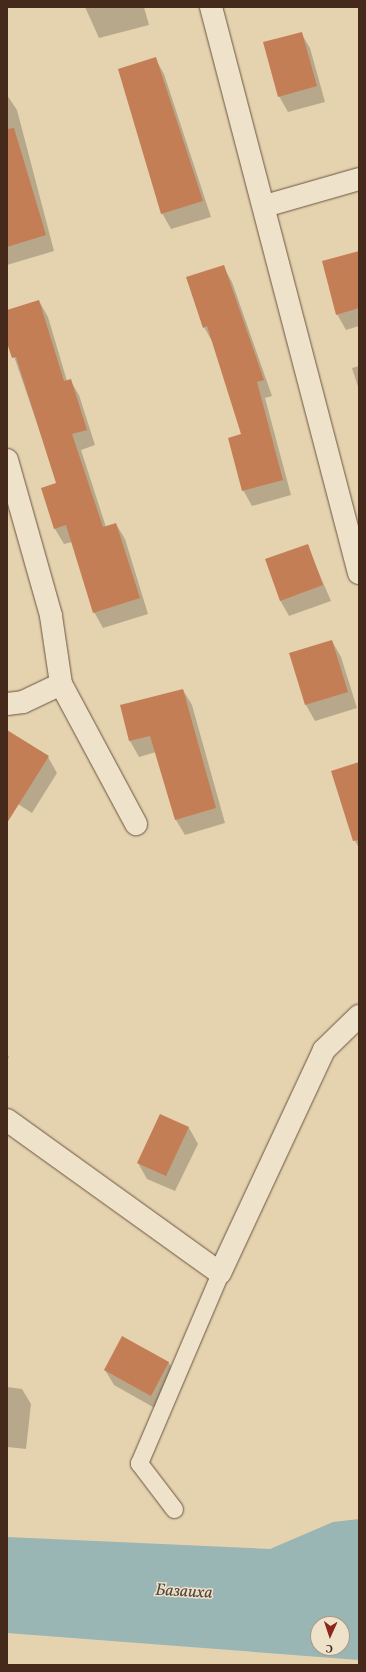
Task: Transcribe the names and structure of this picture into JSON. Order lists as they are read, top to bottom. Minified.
{"water":["Базаиха"],"north":"bottom"}
